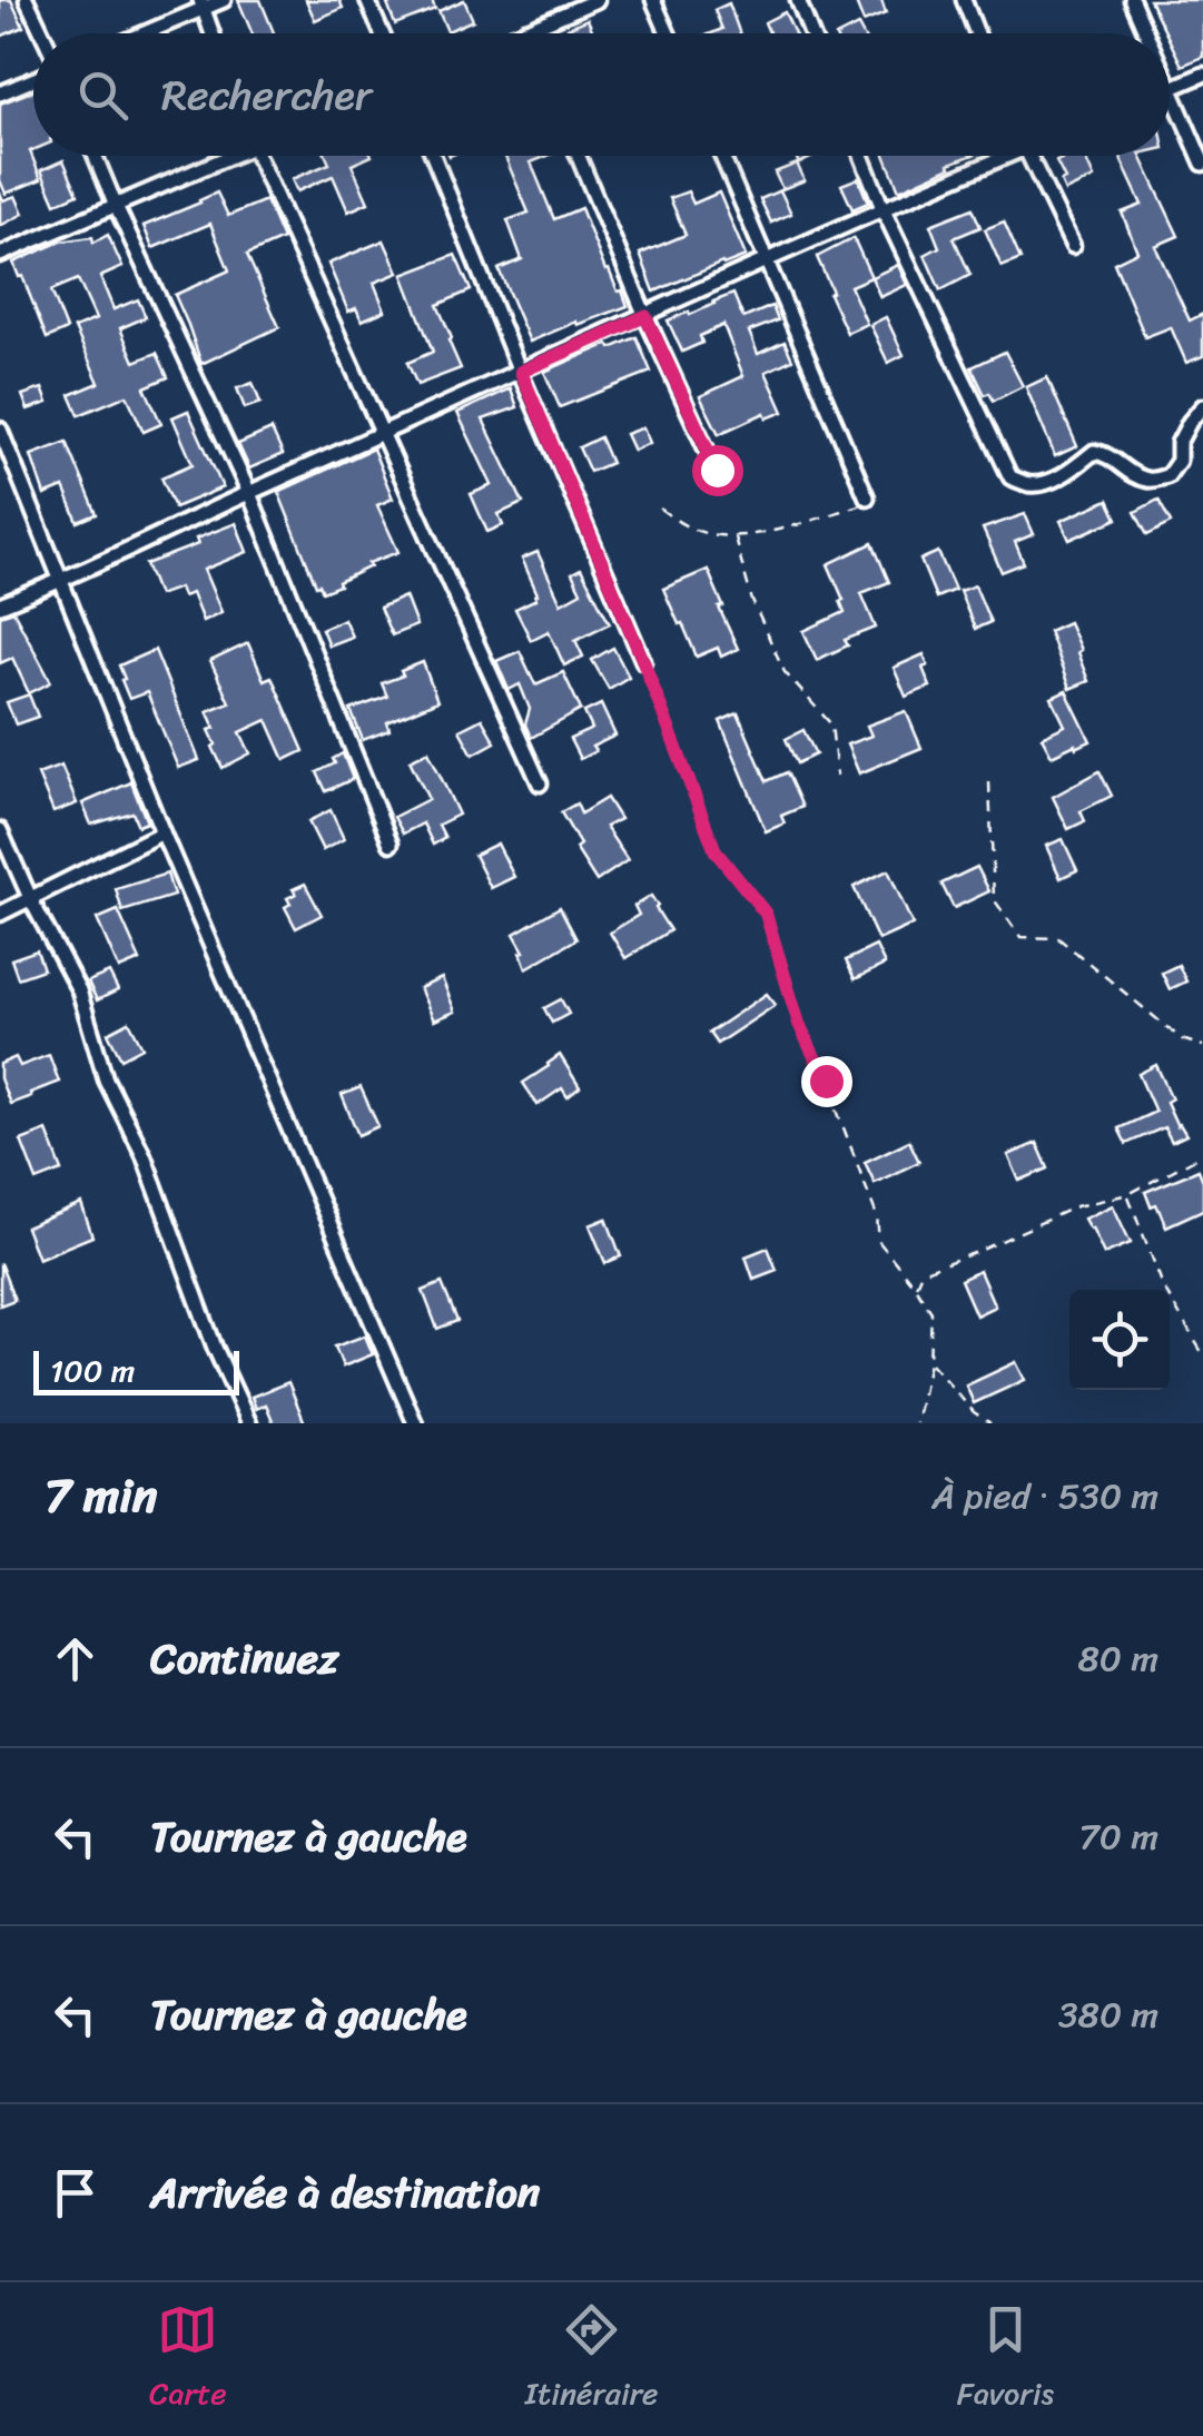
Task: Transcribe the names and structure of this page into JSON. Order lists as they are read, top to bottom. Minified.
{"scale_bar":"100 m","page":{"search":"Rechercher","scale":"100 m","heading":["7 min","À pied · 530 m"],"list":[["Continuez","80 m"],["Tournez à gauche","70 m"],["Tournez à gauche","380 m"],"Arrivée à destination"],"nav":["Carte","Itinéraire","Favoris"]}}
